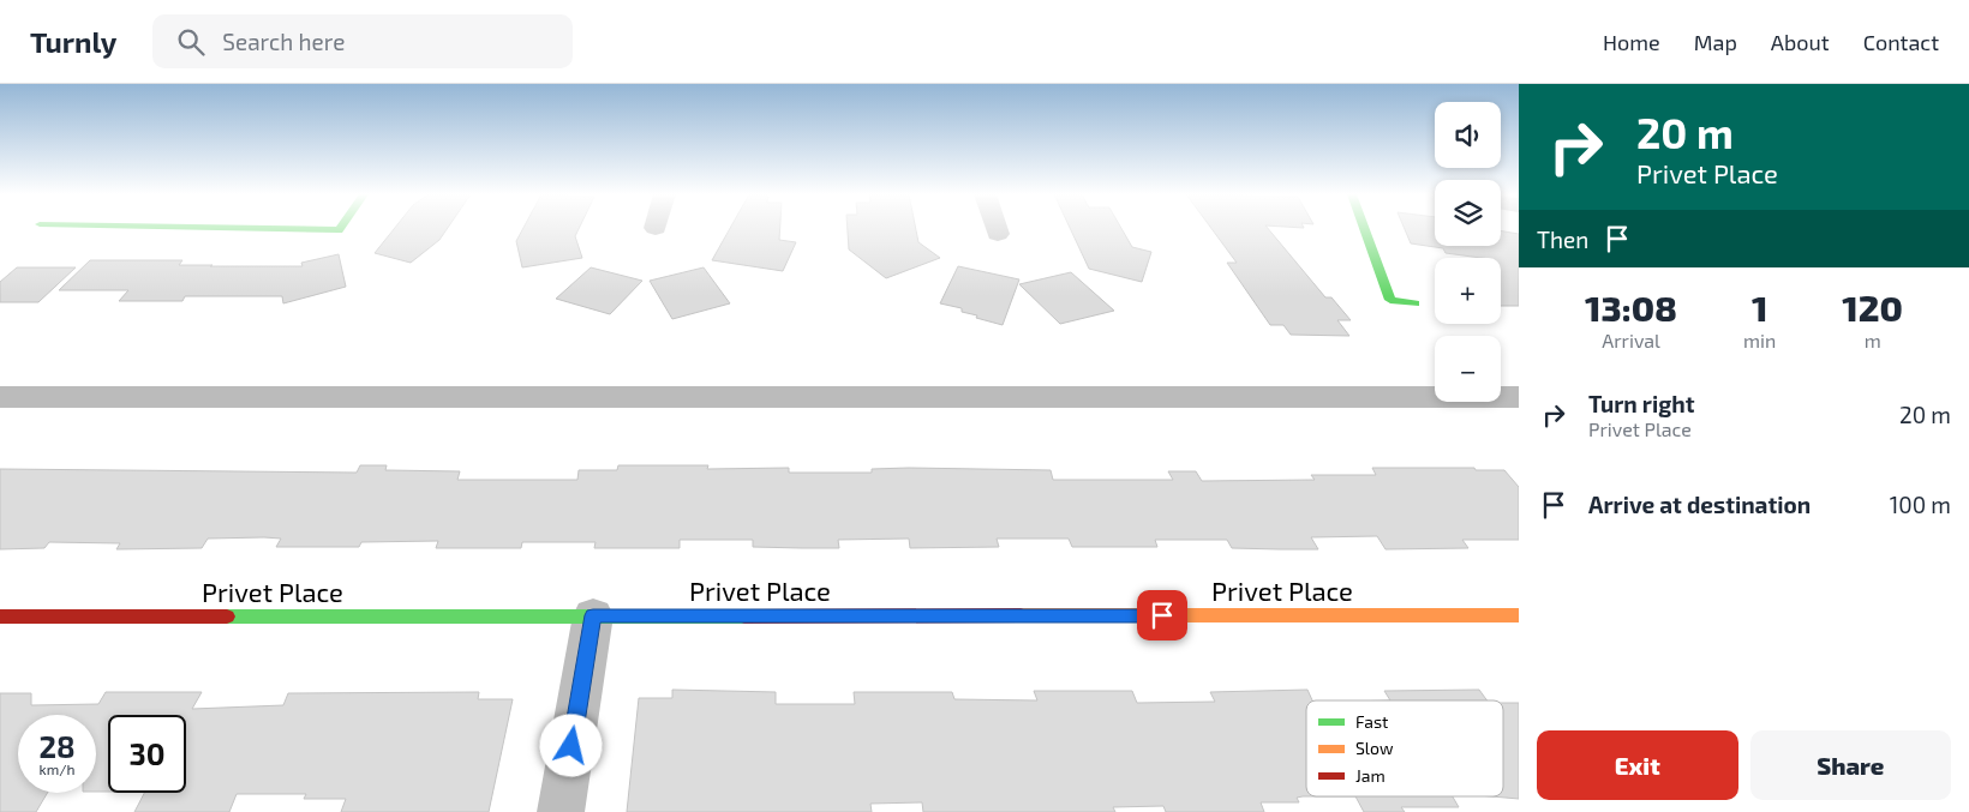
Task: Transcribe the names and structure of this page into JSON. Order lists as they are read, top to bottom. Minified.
{"streets":{"street":["Privet Place"]},"legend":["Fast","Slow","Jam"],"page":{"header":"Turnly","search":"Search here","nav":["Home","Map","About","Contact"],"turn":["20 m","Privet Place"],"map_buttons":["+","−"],"then":"Then","eta":["13:08","Arrival","1","min","120","m"],"list":[{"name":"Turn right","note":"Privet Place","value":"20 m"},{"name":"Arrive at destination","value":"100 m"}],"speed":"28 km/h","limit":"30","buttons":["Exit","Share"]}}
